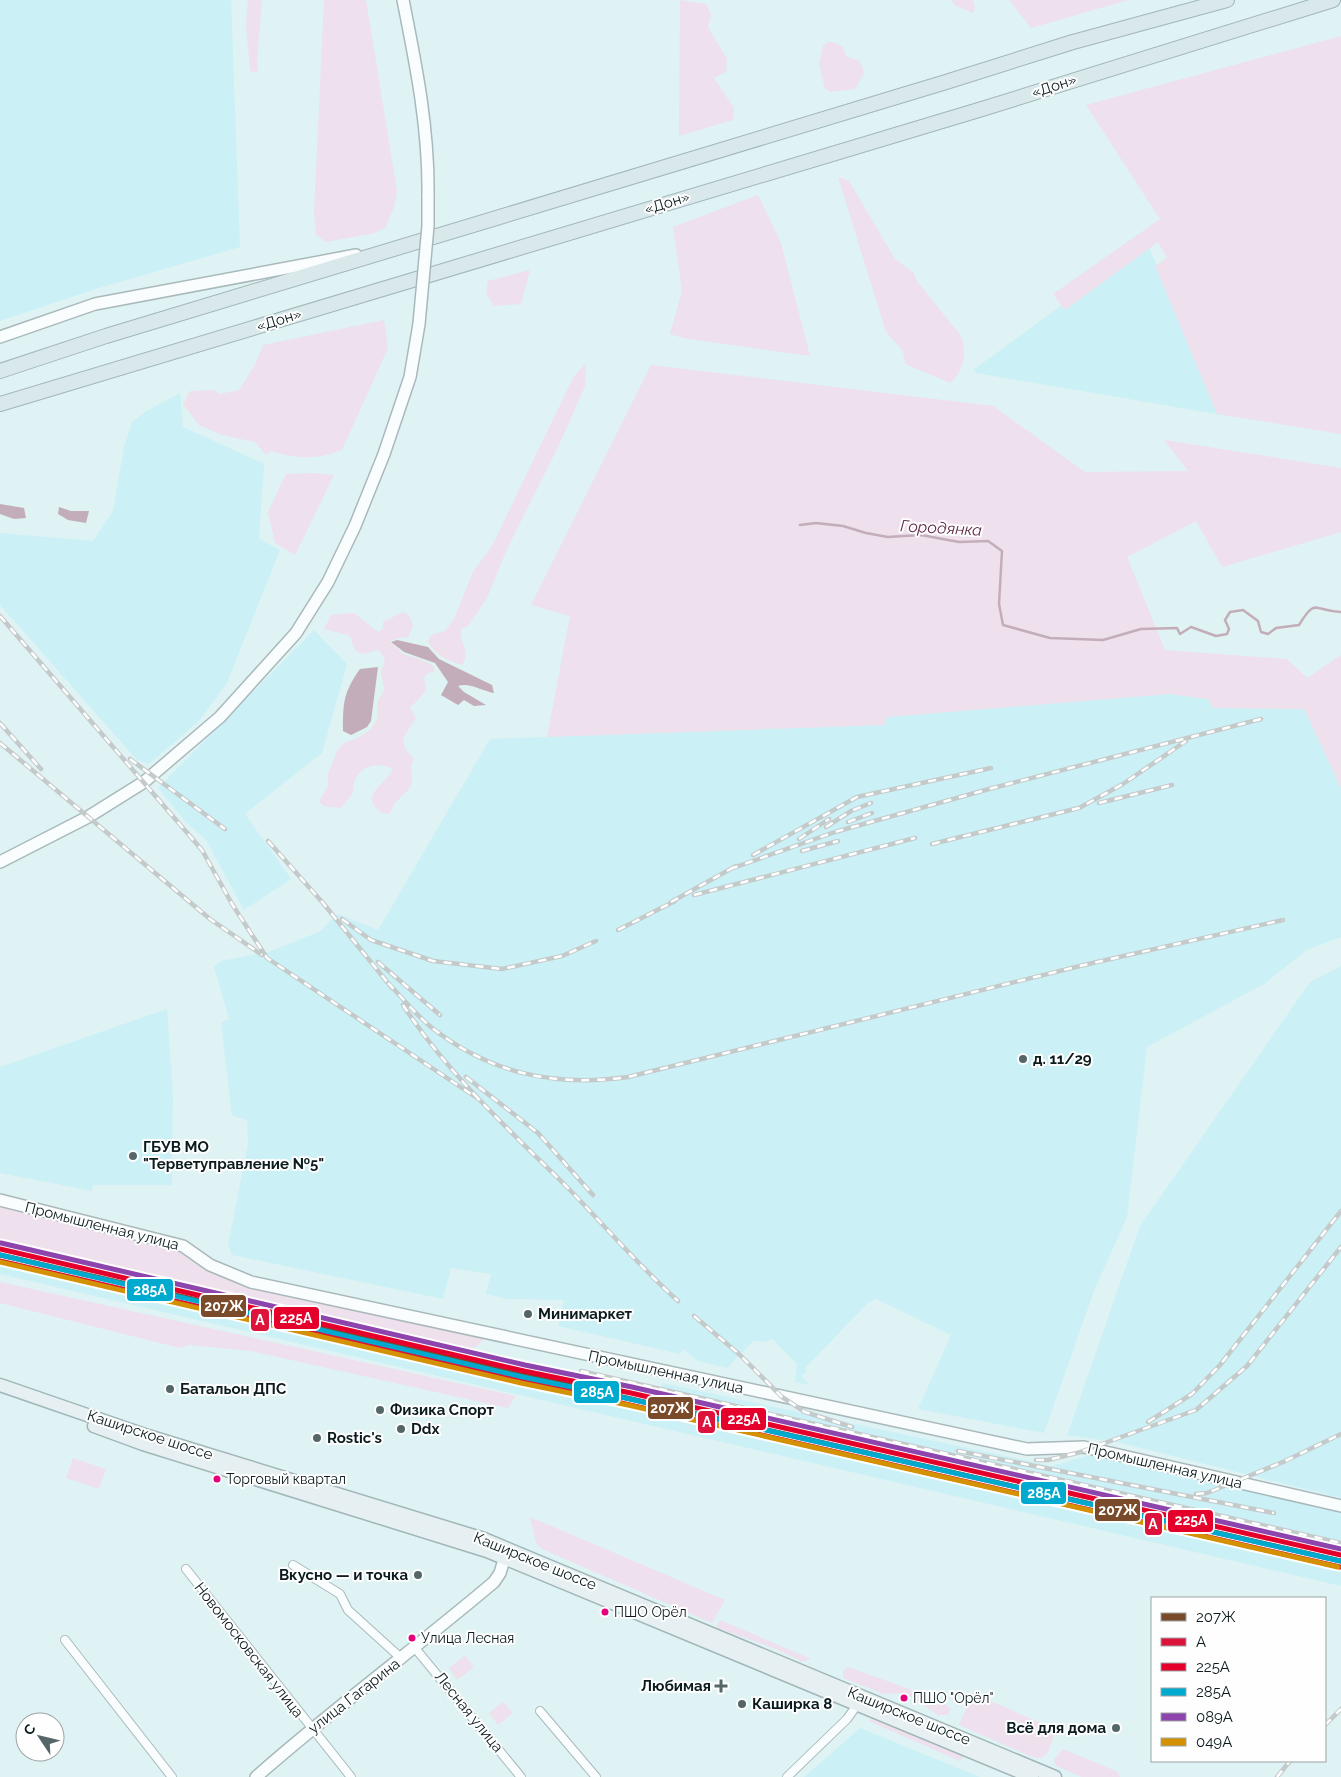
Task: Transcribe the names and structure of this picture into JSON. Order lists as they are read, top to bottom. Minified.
{"streets":{"highway":["«Дон»"],"main road":["Каширское шоссе"],"street":["Промышленная улица","Новомосковская улица","улица Гагарина","Лесная улица"]},"crossings":[["Каширское шоссе","улица Гагарина"],["Новомосковская улица","улица Гагарина"],["улица Гагарина","Лесная улица"]],"water":["Городянка"],"places":{"other":["д. 11/29","ГБУВ МО \"Терветуправление №5\"","Минимаркет","Батальон ДПС","Физика Спорт","Ddx","Rostic's","Торговый квартал","Вкусно — и точка","ПШО Орёл","Улица Лесная","ПШО \"Орёл\"","Каширка 8","Всё для дома"],"health":["Любимая"]},"lines":["transit line 089А","transit line 225А","transit line 207Ж","transit line 285А","transit line A","transit line 049А"],"legend":["207Ж","A","225А","285А","089А","049А"],"north":"top left"}
